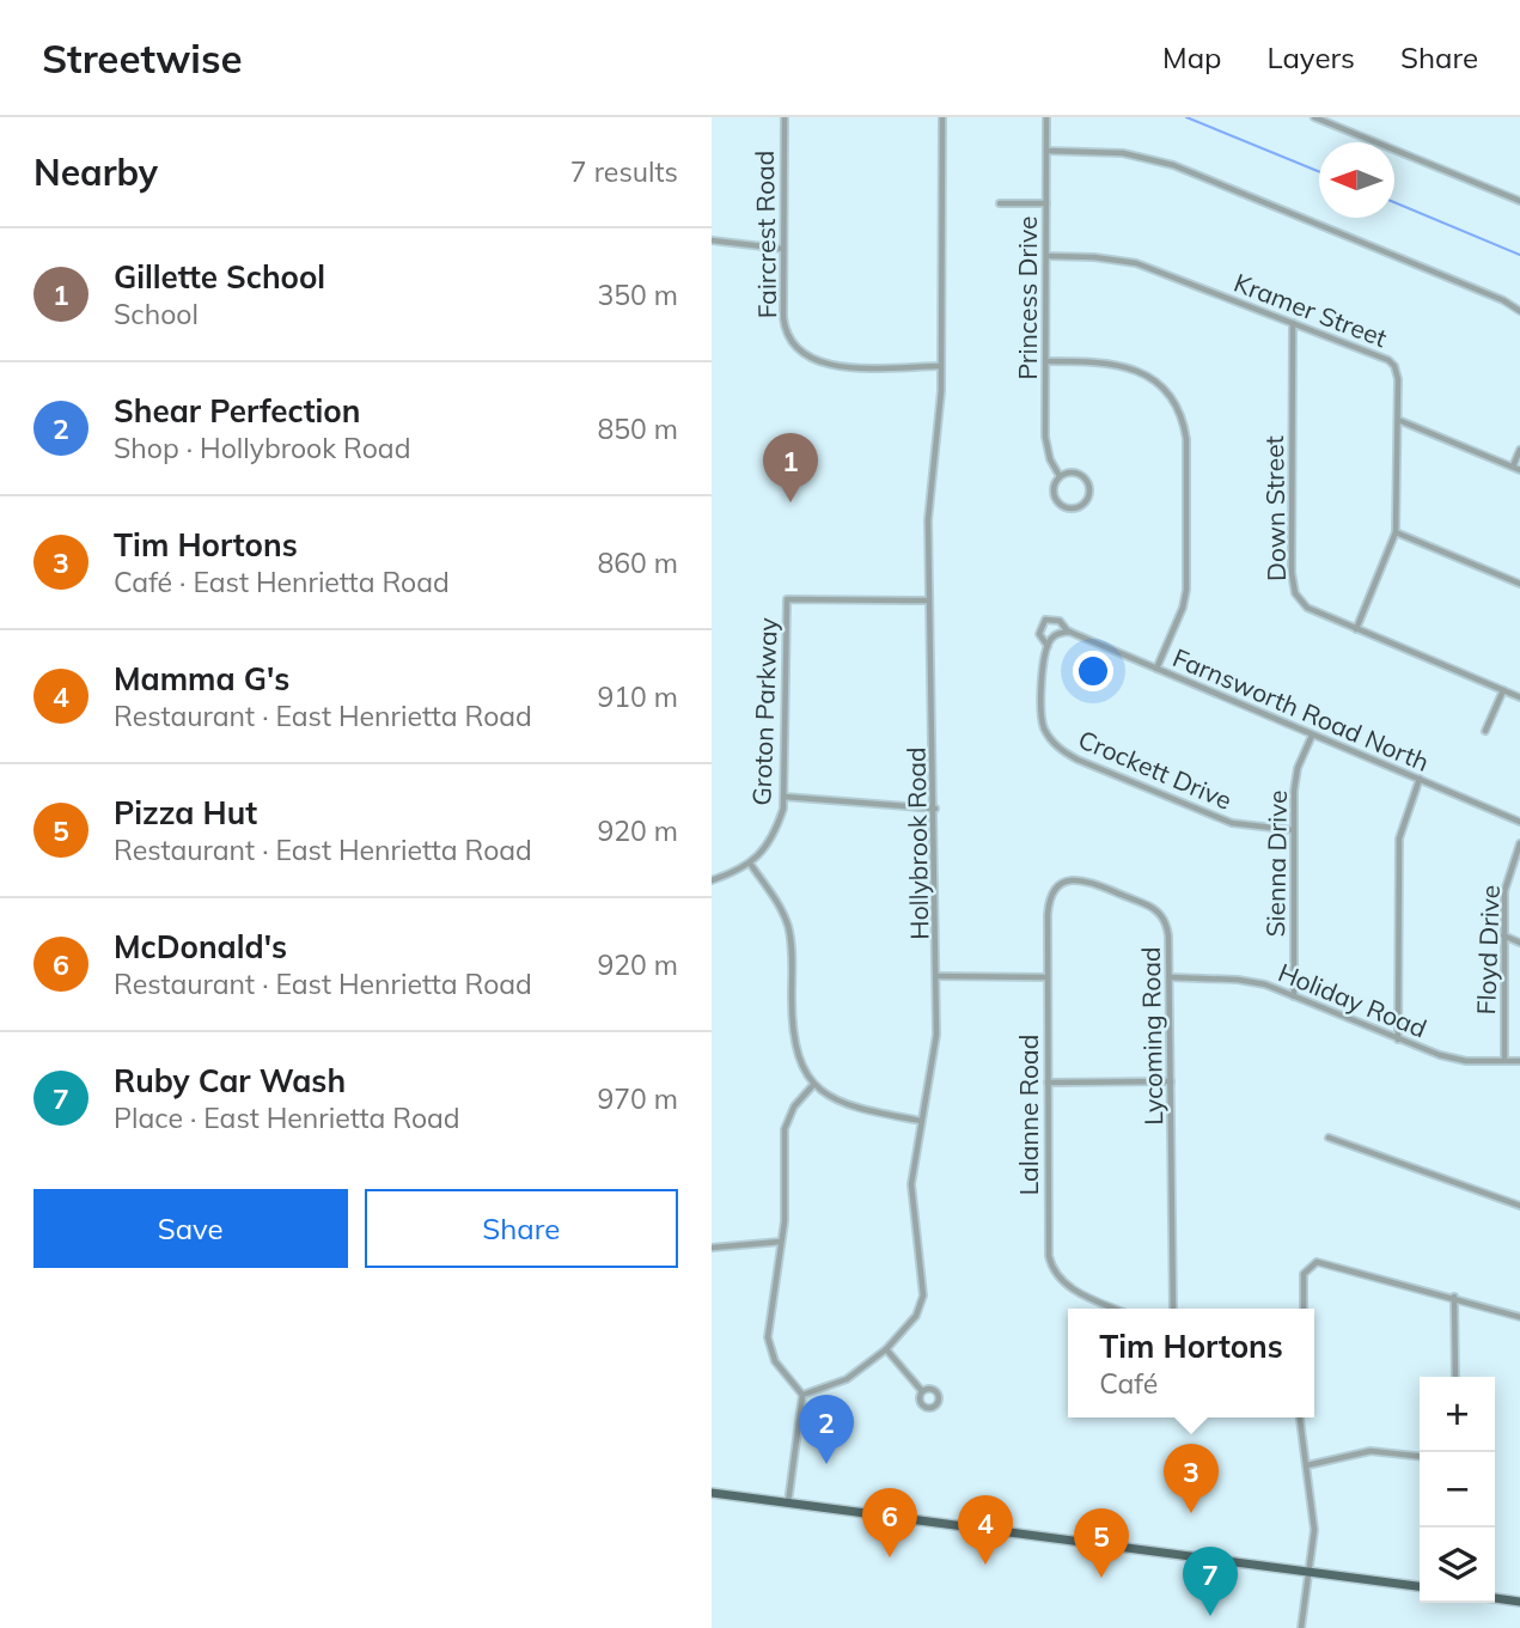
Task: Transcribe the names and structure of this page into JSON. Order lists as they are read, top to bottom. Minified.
{"streets":{"street":["Faircrest Road","Princess Drive","Kramer Street","Down Street","Farnsworth Road North","Groton Parkway","Crockett Drive","Hollybrook Road","Sienna Drive","Floyd Drive","Holiday Road","Lycoming Road","Lalanne Road"]},"crossings":[["Faircrest Road","Hollybrook Road"],["Princess Drive","Kramer Street"],["Kramer Street","Down Street"],["Farnsworth Road North","Crockett Drive"],["Farnsworth Road North","Sienna Drive"],["Groton Parkway","Hollybrook Road"],["Crockett Drive","Sienna Drive"],["Sienna Drive","Holiday Road"],["Floyd Drive","Holiday Road"],["Holiday Road","Lycoming Road"],["Lycoming Road","Lalanne Road"]],"north":"left","page":{"header":"Streetwise","nav":["Map","Layers","Share"],"heading":["Nearby","7 results"],"list":[{"mark":"1","name":"Gillette School","note":"School","value":"350 m"},{"mark":"2","name":"Shear Perfection","note":"Shop · Hollybrook Road","value":"850 m"},{"mark":"3","name":"Tim Hortons","note":"Café · East Henrietta Road","value":"860 m"},{"mark":"4","name":"Mamma G's","note":"Restaurant · East Henrietta Road","value":"910 m"},{"mark":"5","name":"Pizza Hut","note":"Restaurant · East Henrietta Road","value":"920 m"},{"mark":"6","name":"McDonald's","note":"Restaurant · East Henrietta Road","value":"920 m"},{"mark":"7","name":"Ruby Car Wash","note":"Place · East Henrietta Road","value":"970 m"}],"pins":["1","2","3","6","4","5","7"],"buttons":["Save","Share"],"popup":["Tim Hortons","Café"],"map_buttons":["+","−"]}}
